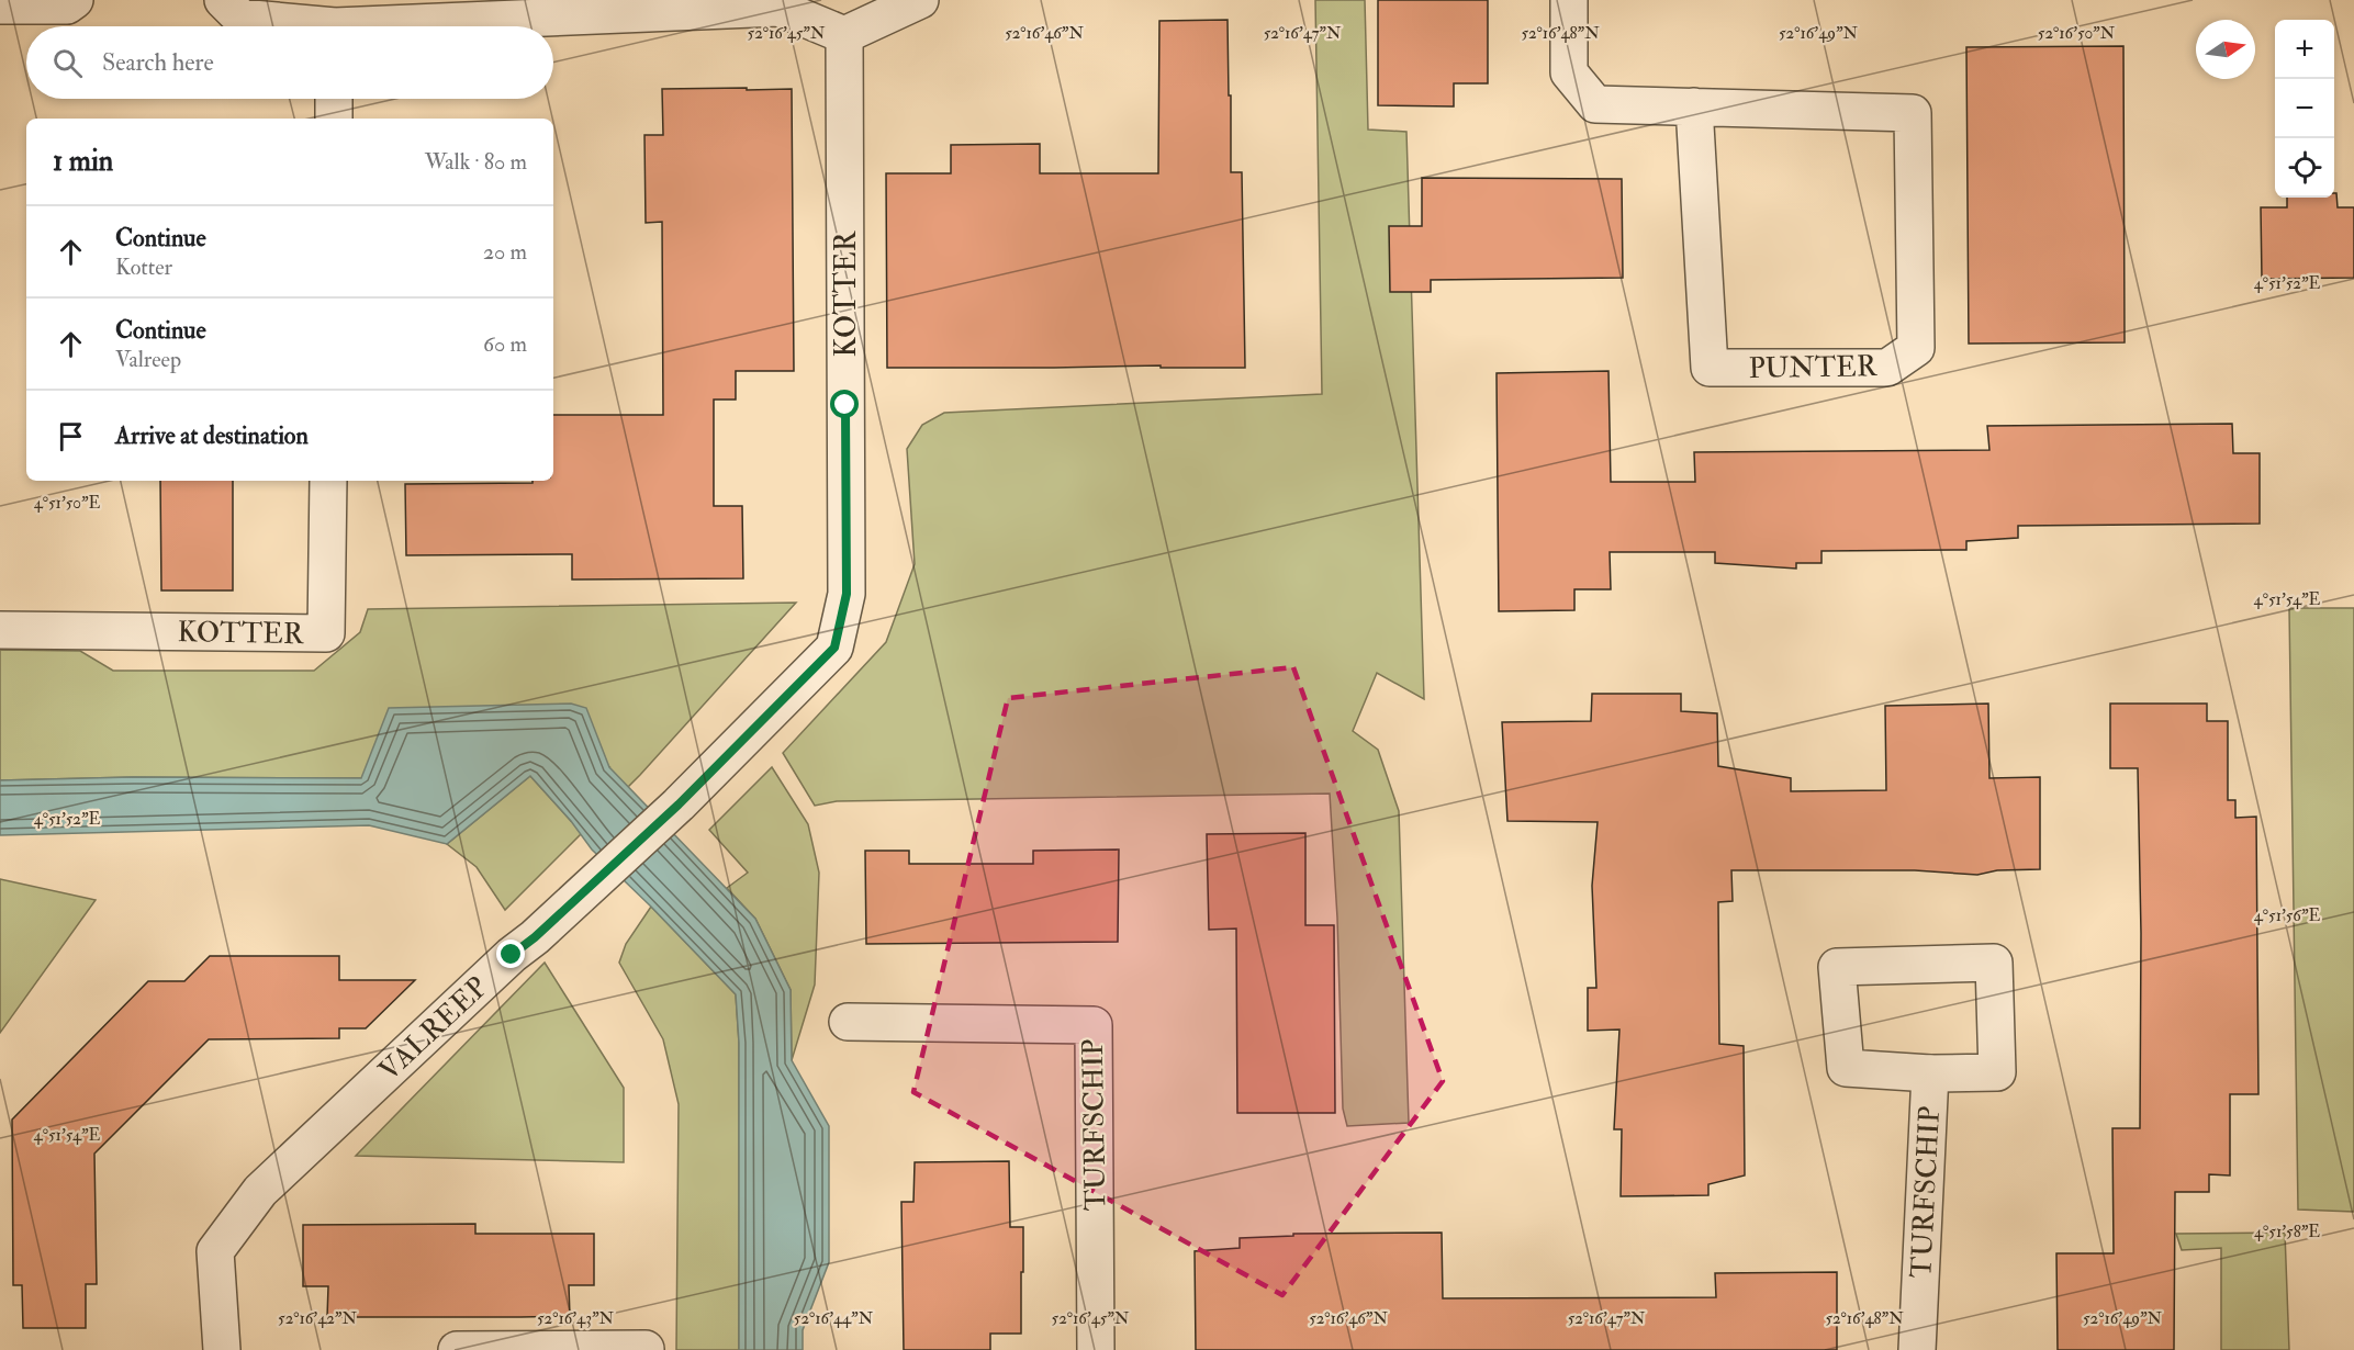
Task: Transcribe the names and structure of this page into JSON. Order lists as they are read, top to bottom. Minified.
{"streets":{"street":["KOTTER","PUNTER","VALREEP","TURFSCHIP"]},"crossings":[["KOTTER","VALREEP"]],"north":"right","page":{"map_buttons":["+","−"],"search":"Search here","heading":["1 min","Walk · 80 m"],"list":[["Continue","Kotter","20 m"],["Continue","Valreep","60 m"],"Arrive at destination"]},"coordinates":["52°16'45\"N","52°16'46\"N","52°16'47\"N","52°16'48\"N","52°16'49\"N","52°16'50\"N","4°51'52\"E","4°51'50\"E","4°51'54\"E","4°51'56\"E","4°51'58\"E","52°16'42\"N","52°16'43\"N","52°16'44\"N"]}
